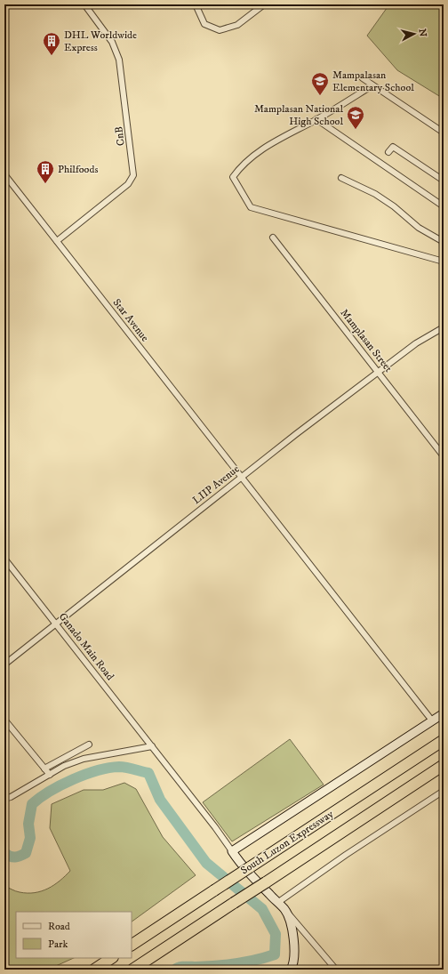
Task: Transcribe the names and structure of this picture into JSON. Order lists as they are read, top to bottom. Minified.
{"streets":{"highway":["South Luzon Expressway"],"street":["CnB","Star Avenue","Mamplasan Street","LIIP Avenue","Ganado Main Road"]},"crossings":[["CnB","Star Avenue"],["Star Avenue","LIIP Avenue"],["Mamplasan Street","LIIP Avenue"],["LIIP Avenue","Ganado Main Road"]],"places":{"building":["DHL Worldwide Express","Philfoods"],"school or university":["Mampalasan Elementary School","Mamplasan National High School"]},"legend":["Road","Park"],"north":"right"}
